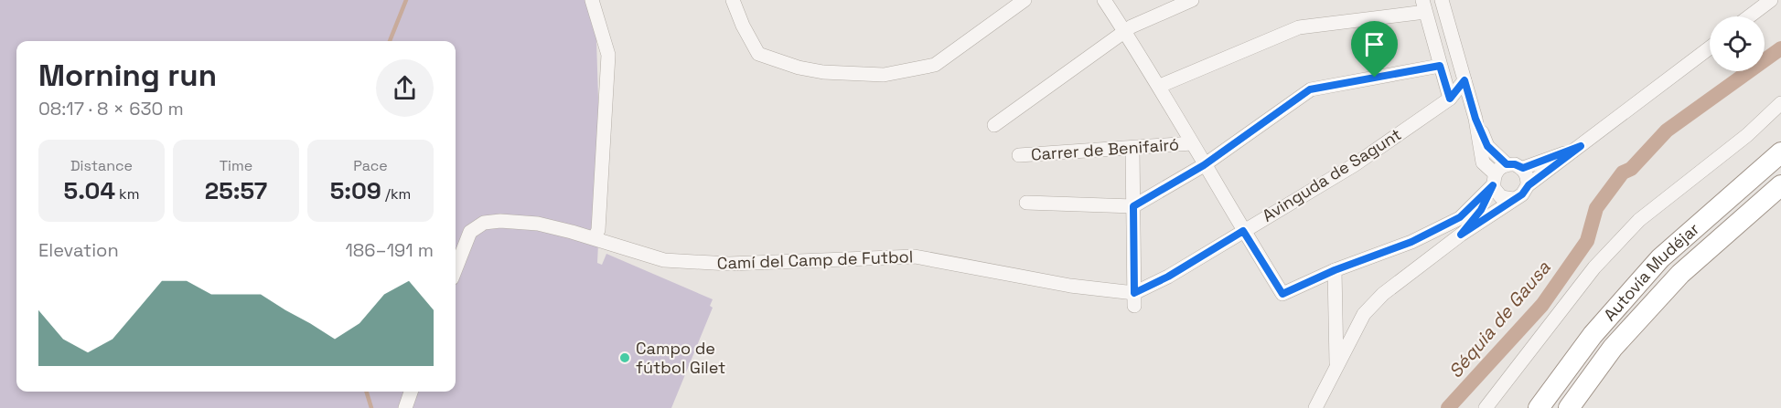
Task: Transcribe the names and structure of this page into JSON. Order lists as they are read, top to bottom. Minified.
{"streets":{"highway":["Autovía Mudéjar"],"street":["Carrer de Benifairó","Avinguda de Sagunt","Camí del Camp de Futbol"]},"crossings":[["Avinguda de Sagunt","Camí del Camp de Futbol"]],"water":["Séquia de Gausa"],"places":["Campo de fútbol Gilet"],"page":{"heading":["Morning run","08:17 · 8 × 630 m"],"stats":[["Distance","5.04 km"],["Time","25:57"],["Pace","5:09 /km"]],"chart":["Elevation","186–191 m"]}}
